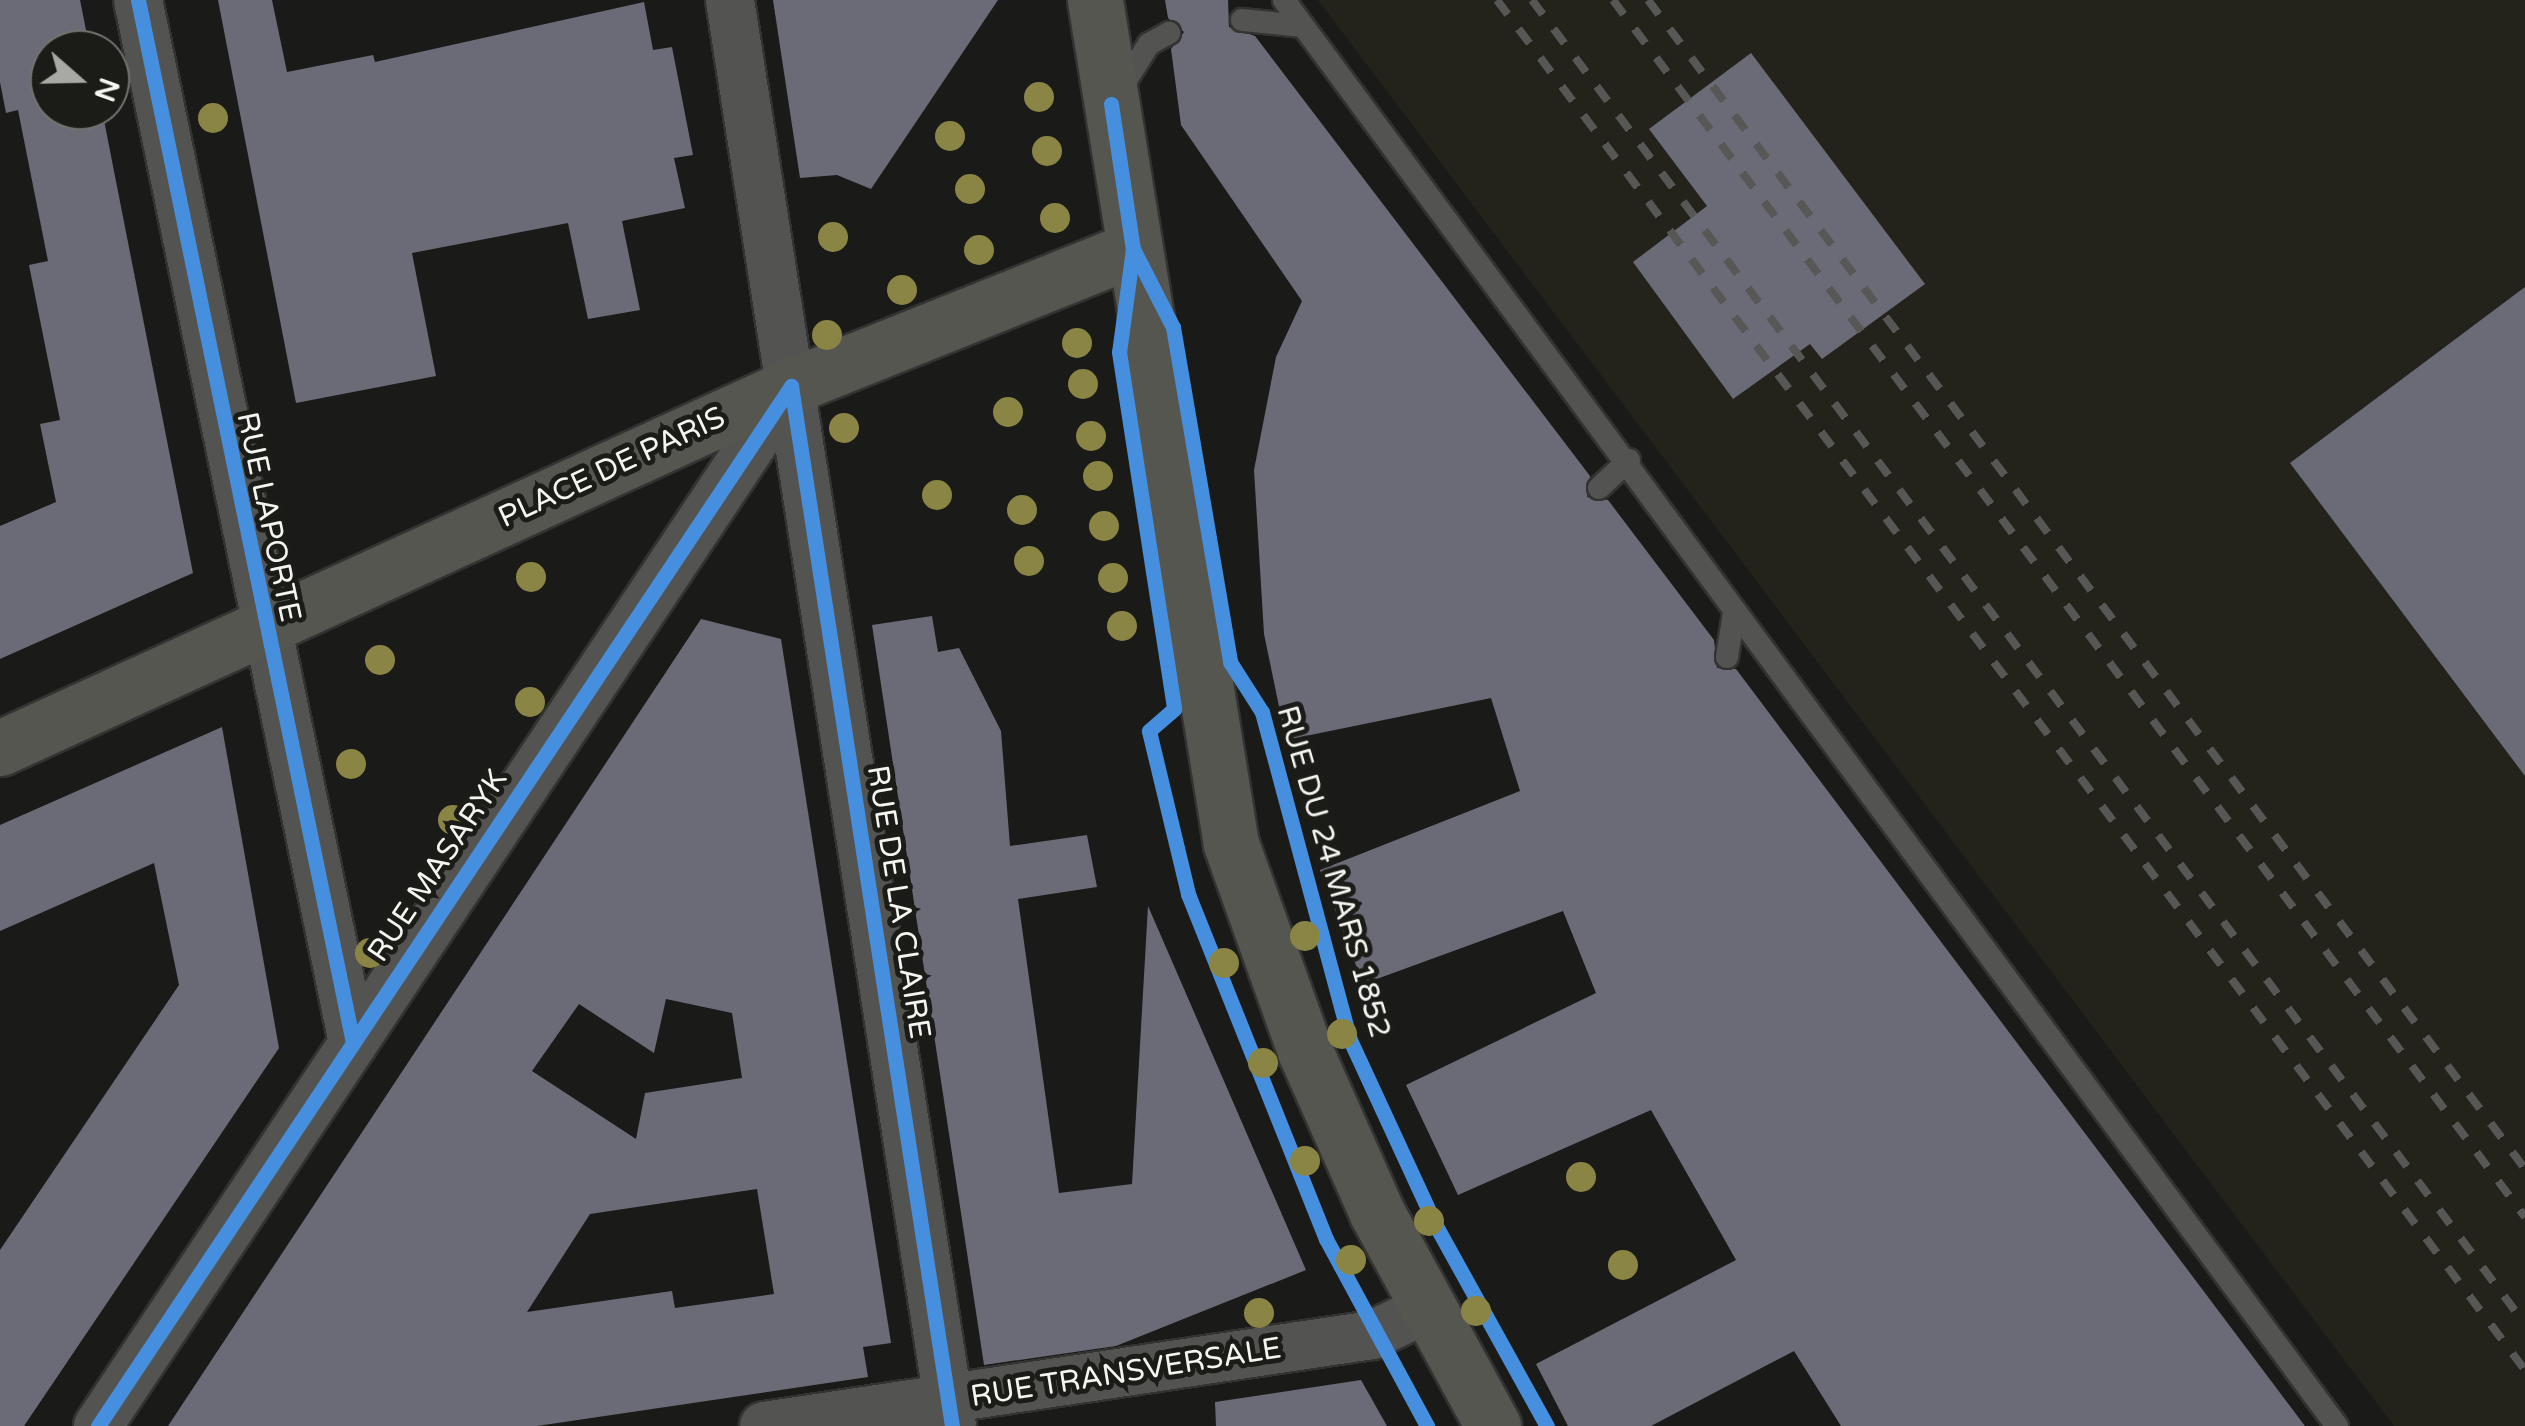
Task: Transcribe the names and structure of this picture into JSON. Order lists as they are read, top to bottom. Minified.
{"streets":{"street":["PLACE DE PARIS","RUE LAPORTE","RUE MASARYK","RUE DE LA CLAIRE","RUE TRANSVERSALE"],"cycle path":["RUE DU 24 MARS 1852"]},"crossings":[["PLACE DE PARIS","RUE LAPORTE"],["PLACE DE PARIS","RUE MASARYK"],["PLACE DE PARIS","RUE DE LA CLAIRE"],["RUE LAPORTE","RUE MASARYK"],["RUE MASARYK","RUE DE LA CLAIRE"],["RUE DE LA CLAIRE","RUE TRANSVERSALE"]],"north":"right"}
